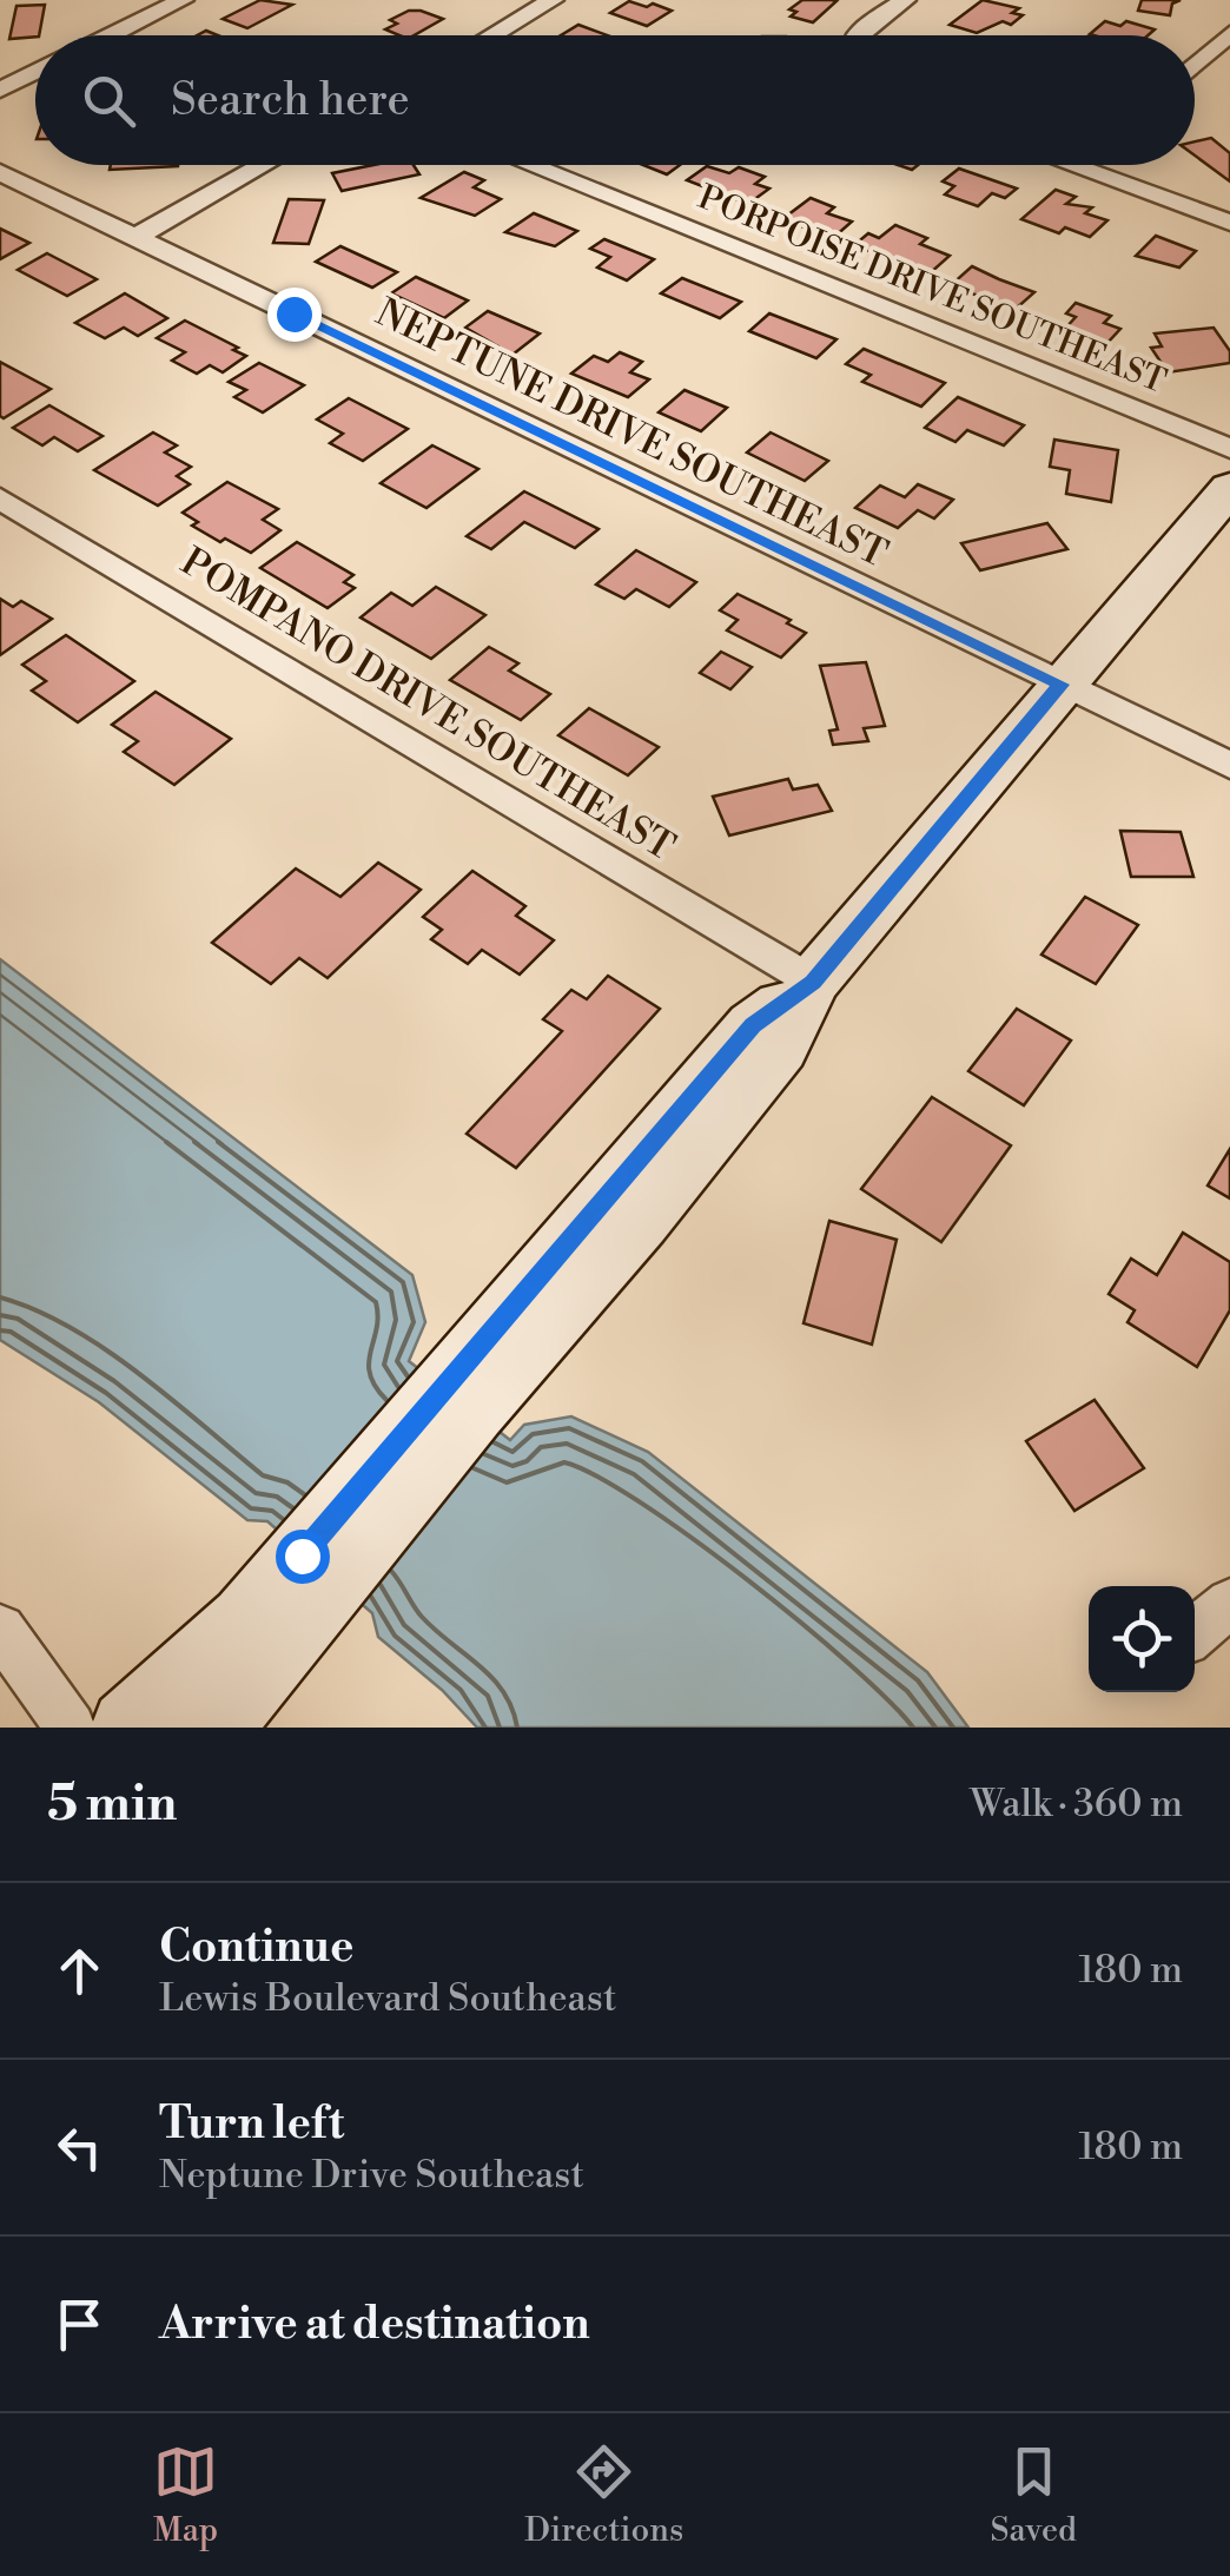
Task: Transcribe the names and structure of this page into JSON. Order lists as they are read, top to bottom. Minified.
{"streets":{"street":["PORPOISE DRIVE SOUTHEAST","NEPTUNE DRIVE SOUTHEAST","POMPANO DRIVE SOUTHEAST"]},"page":{"search":"Search here","heading":["5 min","Walk · 360 m"],"list":[["Continue","Lewis Boulevard Southeast","180 m"],["Turn left","Neptune Drive Southeast","180 m"],"Arrive at destination"],"nav":["Map","Directions","Saved"]}}
